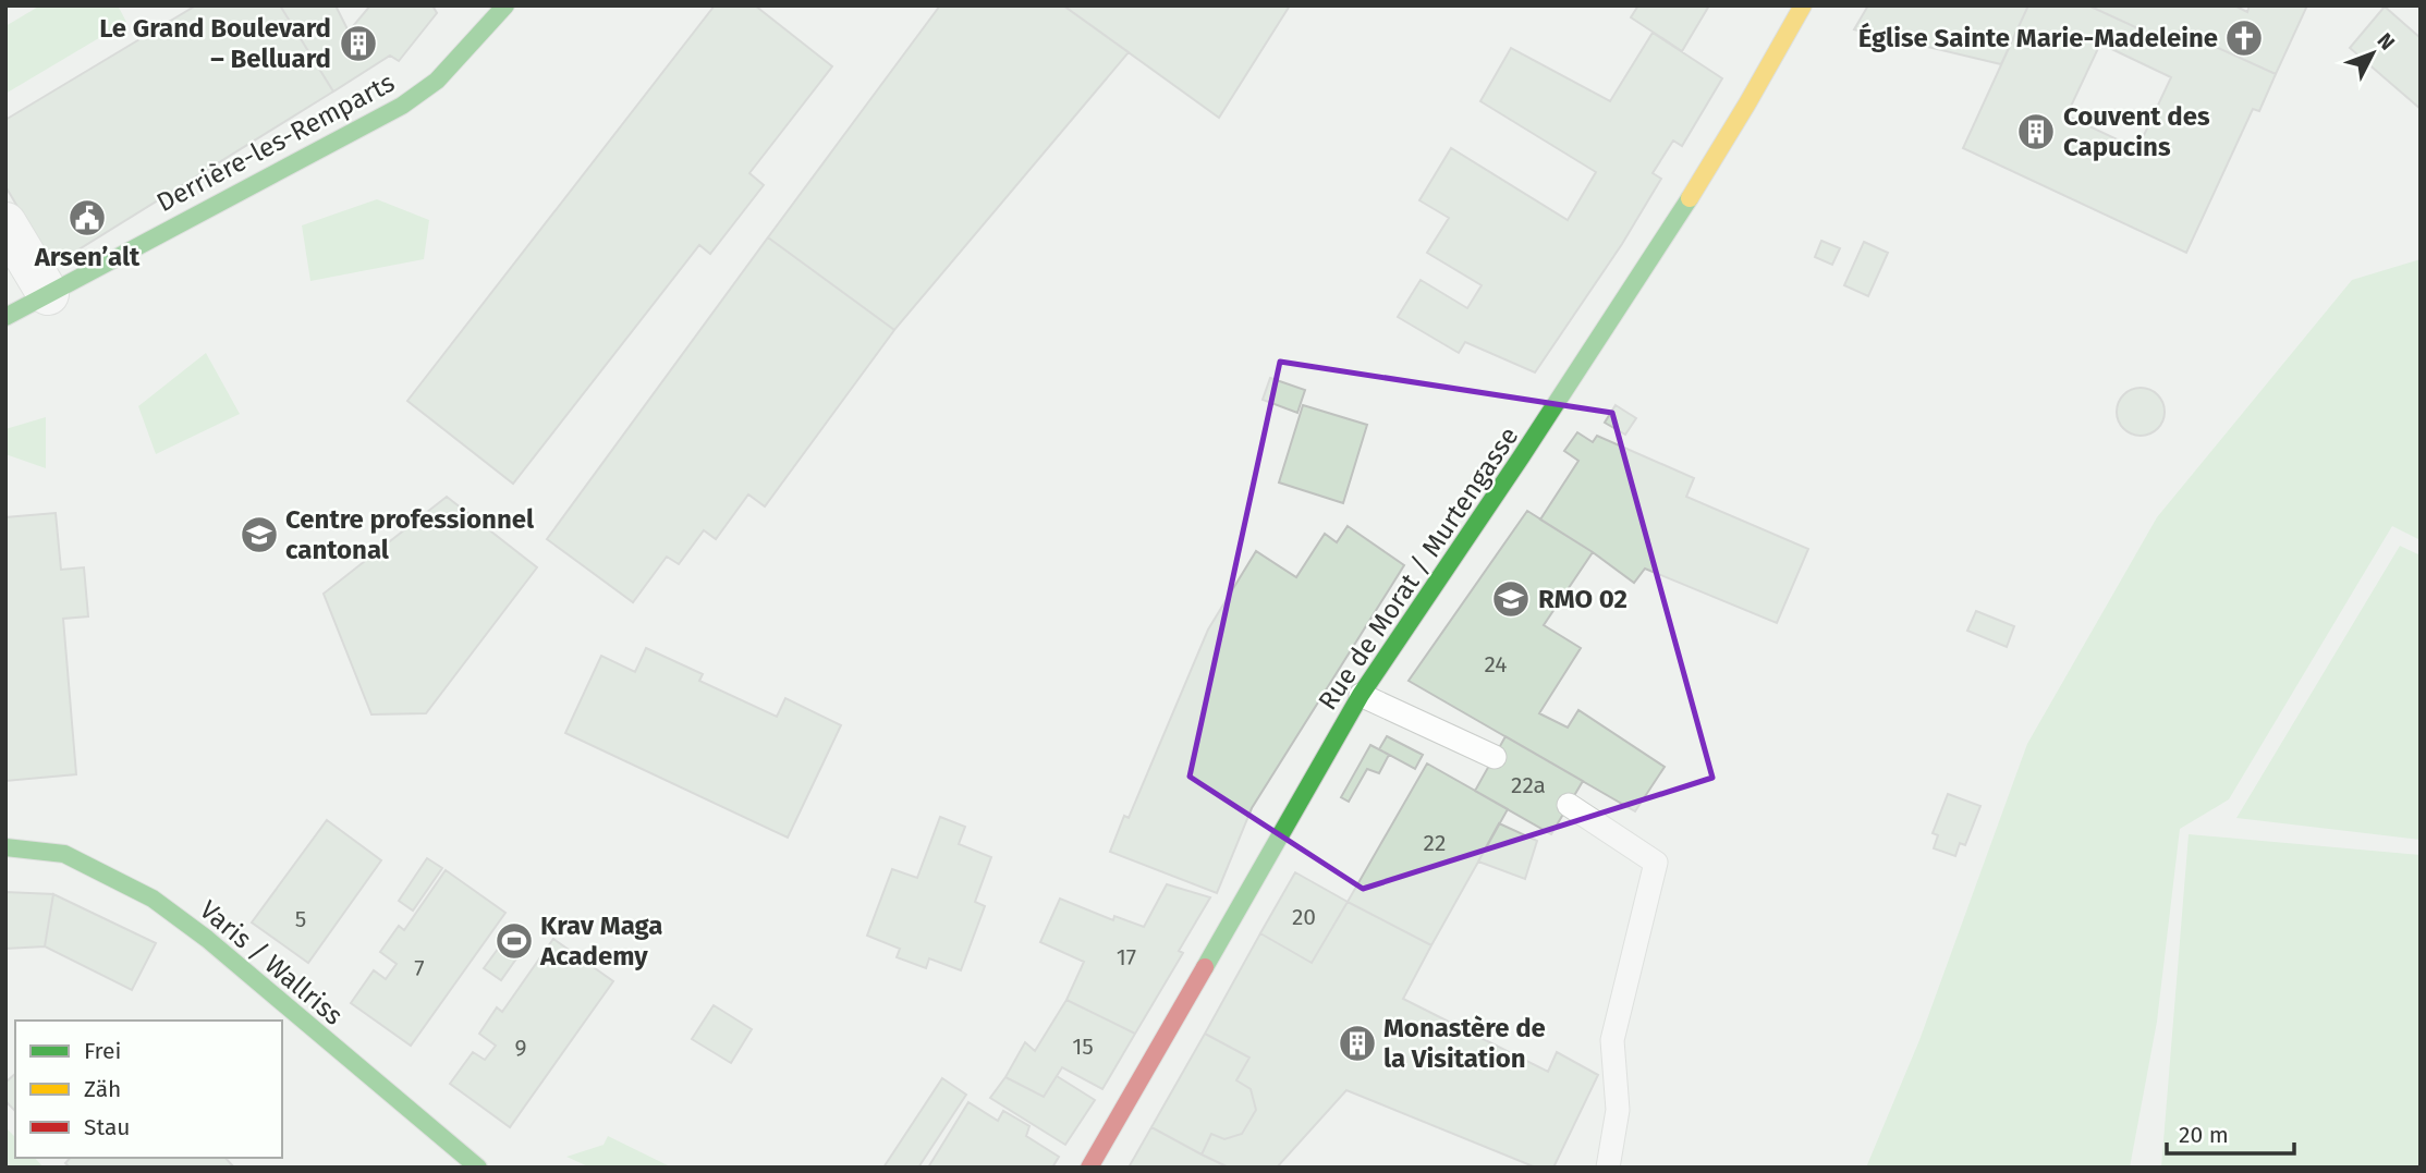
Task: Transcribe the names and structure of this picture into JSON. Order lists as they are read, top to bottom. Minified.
{"streets":{"main road":["Derrière-les-Remparts","Rue de Morat / Murtengasse","Varis / Wallriss"]},"places":{"church":["Église Sainte Marie-Madeleine"],"building":["Le Grand Boulevard – Belluard","Couvent des Capucins","Monastère de la Visitation"],"public building":["Arsen’alt"],"school or university":["Centre professionnel cantonal","RMO 02"],"sports":["Krav Maga Academy"]},"house_numbers":["24","22a","22","20","5","17","7","15","9"],"legend":["Frei","Zäh","Stau"],"scale_bar":"20 m","north":"top right"}
